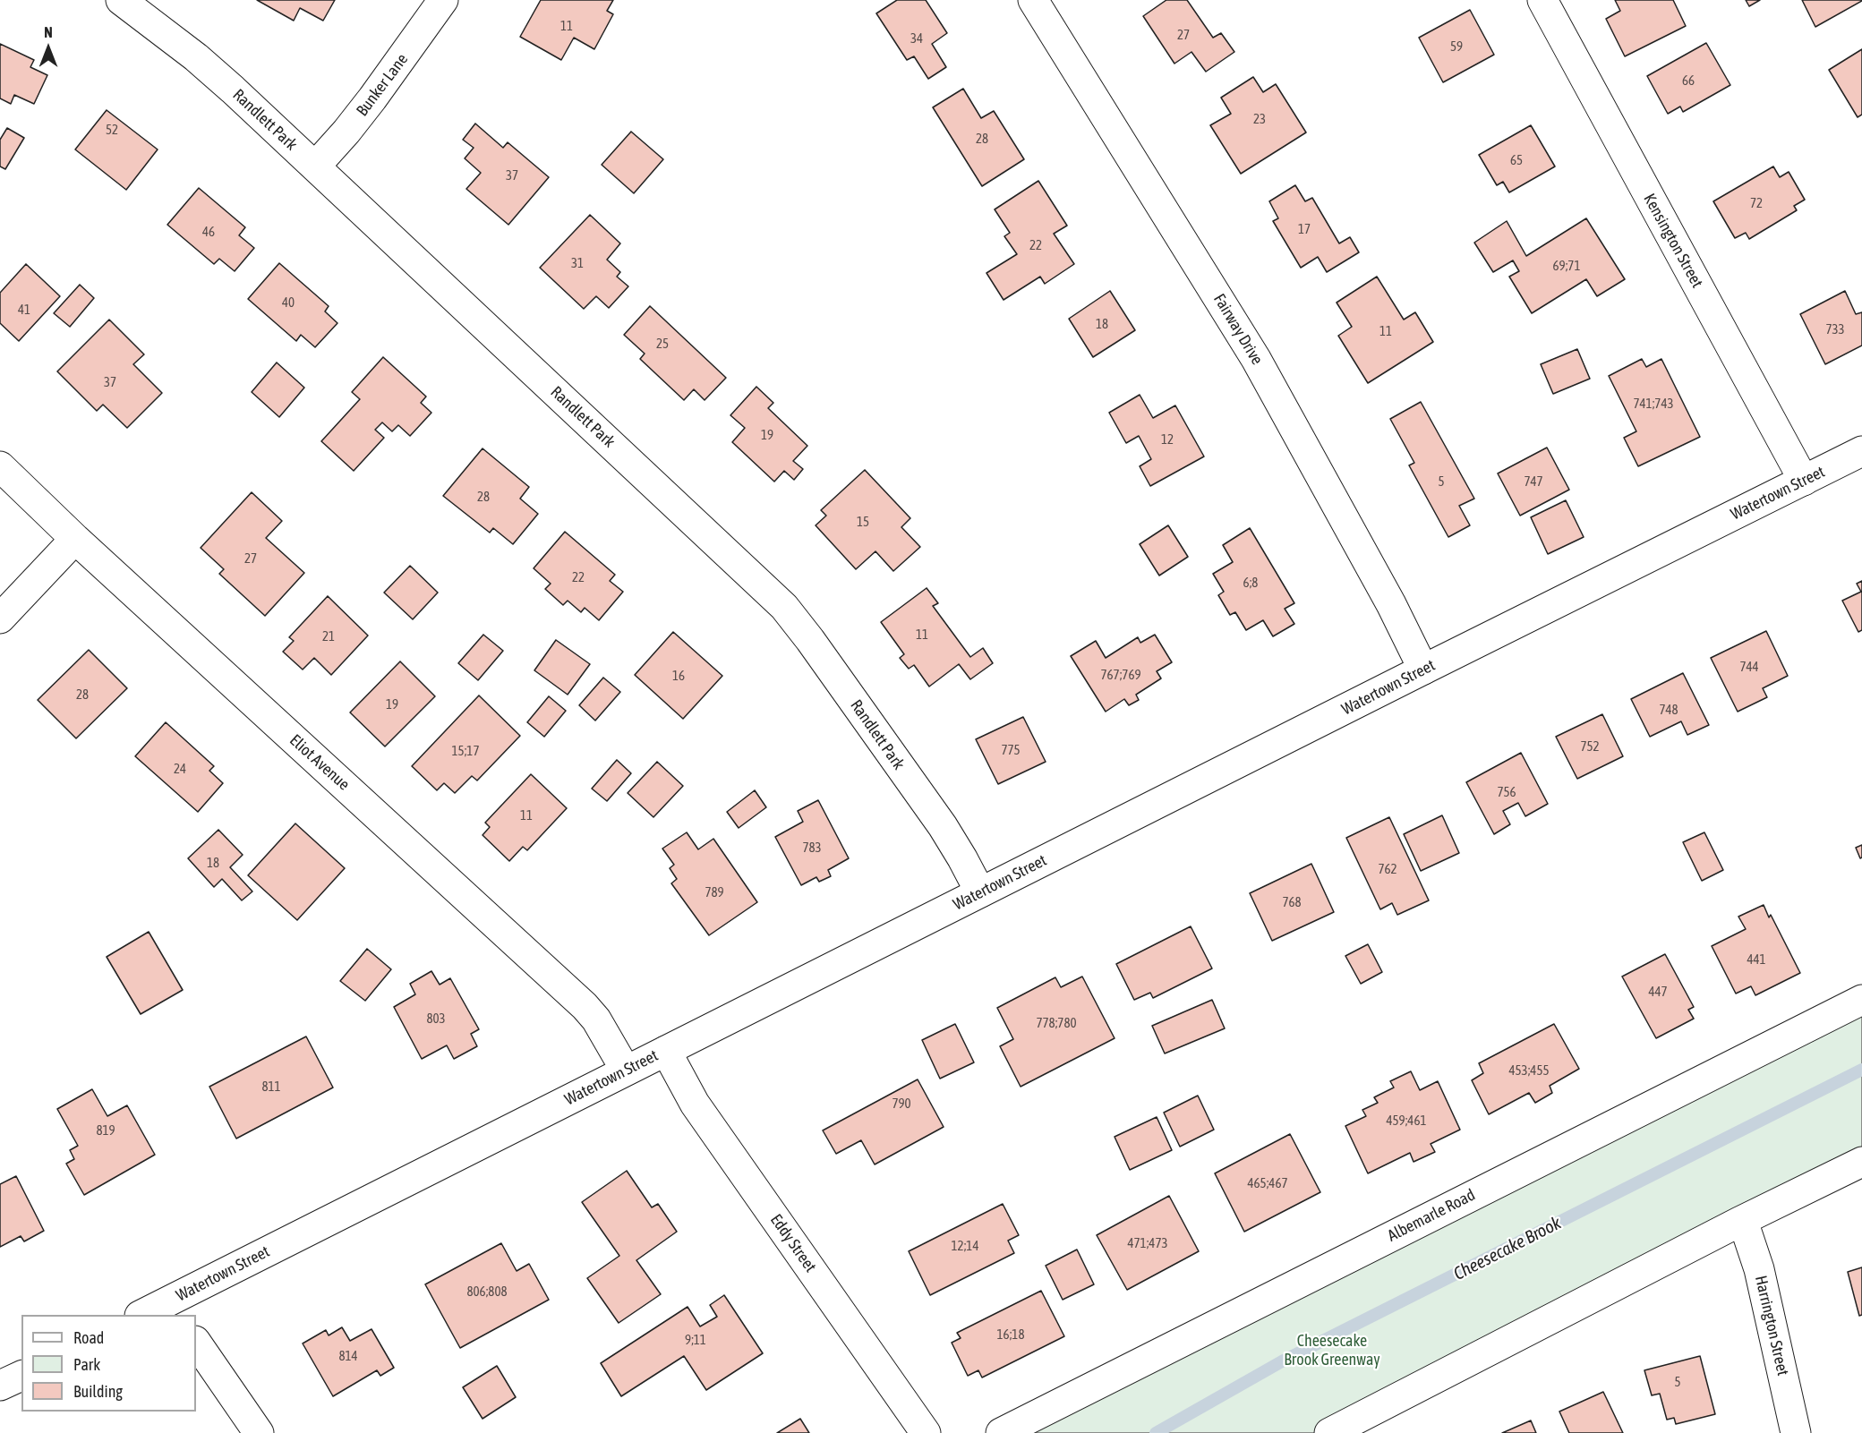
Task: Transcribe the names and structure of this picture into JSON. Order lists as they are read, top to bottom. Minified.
{"streets":{"street":["Bunker Lane","Randlett Park","Kensington Street","Fairway Drive","Watertown Street","Eliot Avenue","Albemarle Road","Eddy Street","Harrington Street"]},"crossings":[["Bunker Lane","Randlett Park"],["Randlett Park","Watertown Street"],["Kensington Street","Watertown Street"],["Fairway Drive","Watertown Street"],["Watertown Street","Eliot Avenue"],["Watertown Street","Eddy Street"]],"water":["Cheesecake Brook"],"parks":["Cheesecake Brook Greenway"],"house_numbers":["11","27","34","59","66","23","52","28","65","37","72","17","46","22","31","69;71","40","41","18","733","11","25","37","741;743","19","12","5","747","28","15","27","22","6;8","11","21","744","767;769","16","28","19","748","752","775","15;17","24","756","11","783","18","762","789","768","441","447","803","778;780","453;455","811","790","459;461","819","465;467","471;473","12;14","806;808","16;18","9;11","814","5"],"legend":["Road","Park","Building"],"north":"top"}
